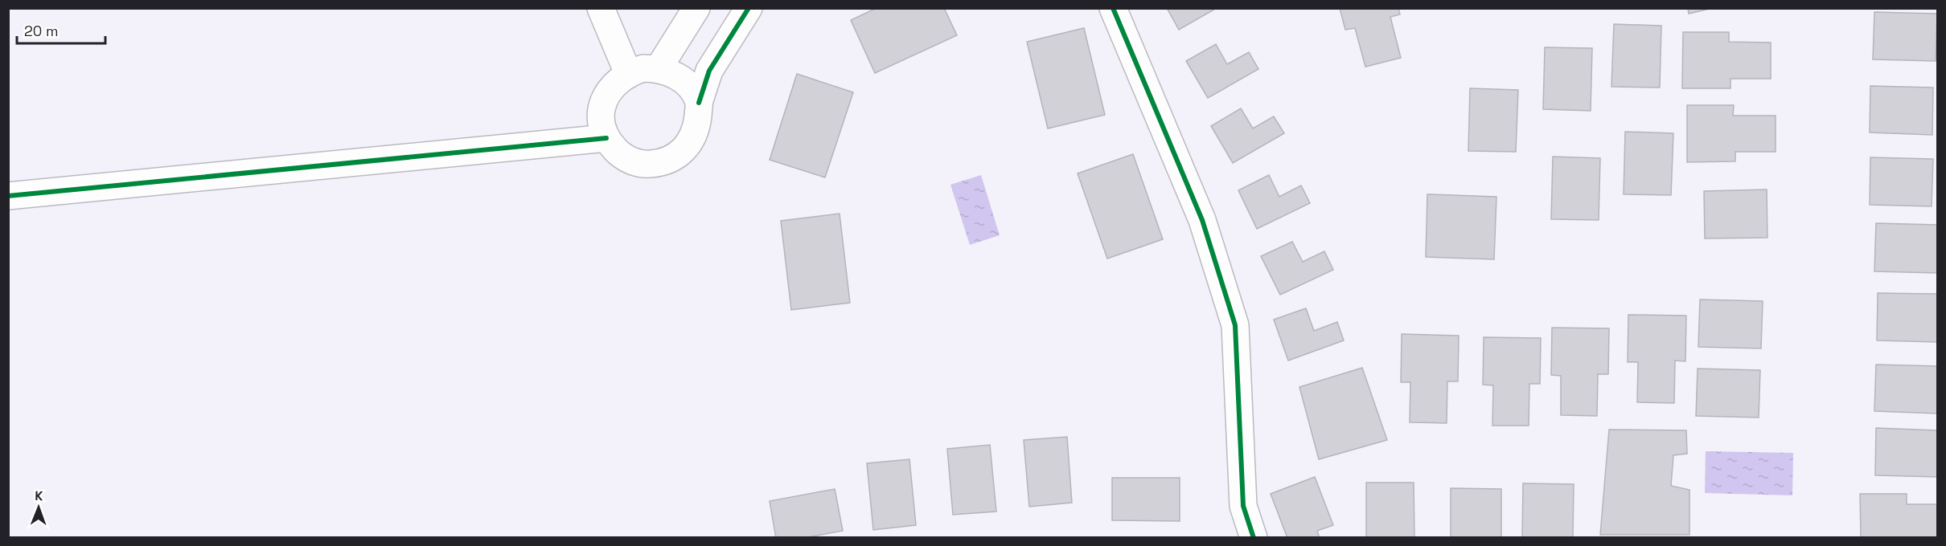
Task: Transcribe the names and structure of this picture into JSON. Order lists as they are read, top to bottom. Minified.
{"scale_bar":"20 m","north":"top"}
